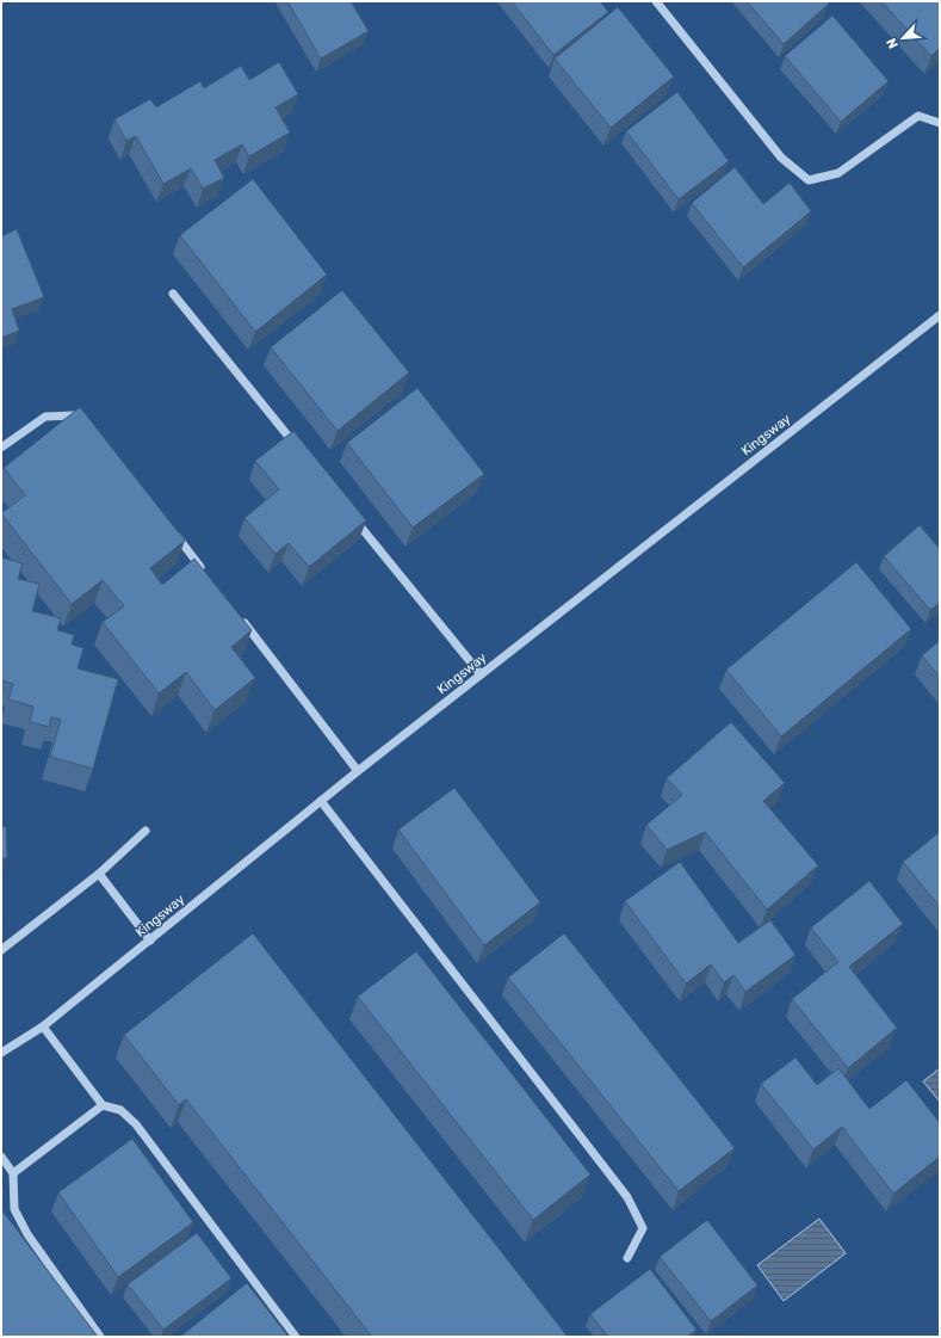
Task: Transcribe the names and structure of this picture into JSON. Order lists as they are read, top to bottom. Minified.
{"streets":{"street":["Kingsway"]},"north":"bottom left"}
